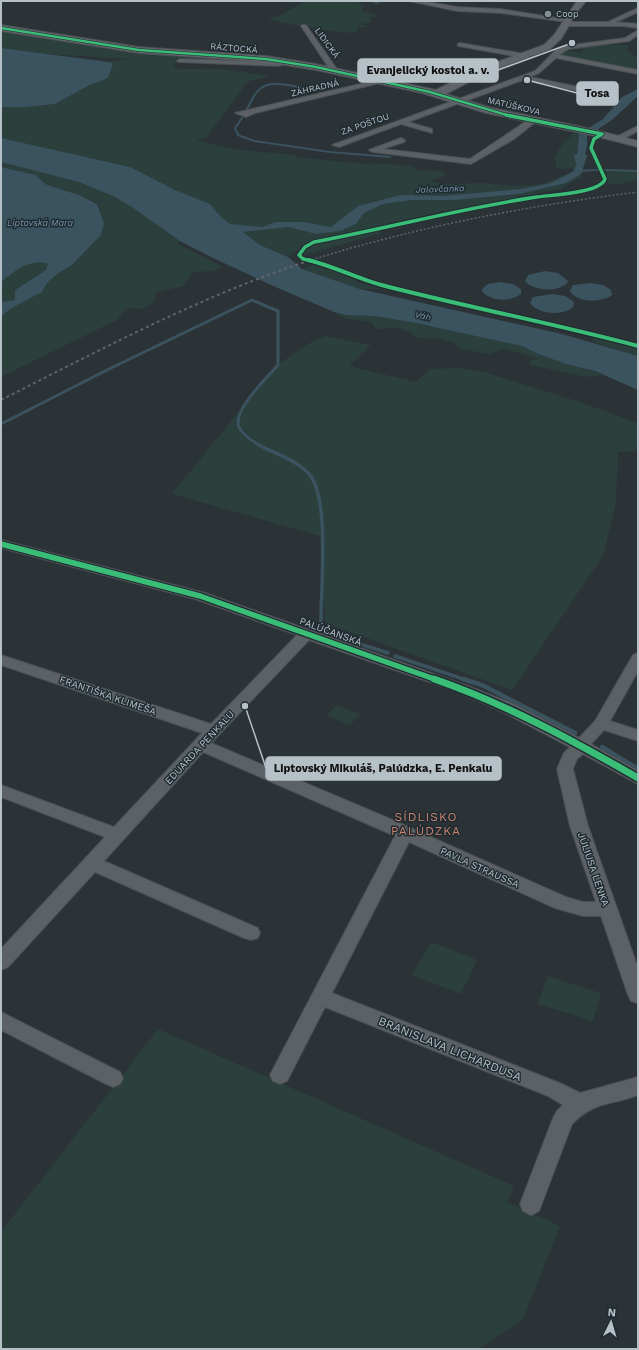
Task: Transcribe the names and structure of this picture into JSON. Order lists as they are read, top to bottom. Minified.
{"streets":{"main road":["RÁZTOCKÁ","MATÚŠKOVA"],"street":["LIDICKÁ","ZÁHRADNÁ","ZA POŠTOU","PALÚČANSKÁ","FRANTIŠKA KLIMEŠA","EDUARDA PENKALU","PAVLA STRAUSSA","JÚLIUSA LENKA","BRANISLAVA LICHARDUSA"]},"crossings":[["LIDICKÁ","RÁZTOCKÁ"],["RÁZTOCKÁ","ZÁHRADNÁ"],["RÁZTOCKÁ","MATÚŠKOVA"],["MATÚŠKOVA","ZA POŠTOU"],["PALÚČANSKÁ","EDUARDA PENKALU"],["PALÚČANSKÁ","JÚLIUSA LENKA"],["FRANTIŠKA KLIMEŠA","EDUARDA PENKALU"],["EDUARDA PENKALU","PAVLA STRAUSSA"],["PAVLA STRAUSSA","JÚLIUSA LENKA"]],"districts":["SÍDLISKO PALÚDZKA"],"water":["Jalovčanka","Liptovská Mara","Váh"],"places":["Coop","Evanjelický kostol a. v.","Tosa","Liptovský Mikuláš, Palúdzka, E. Penkalu"],"north":"top"}
